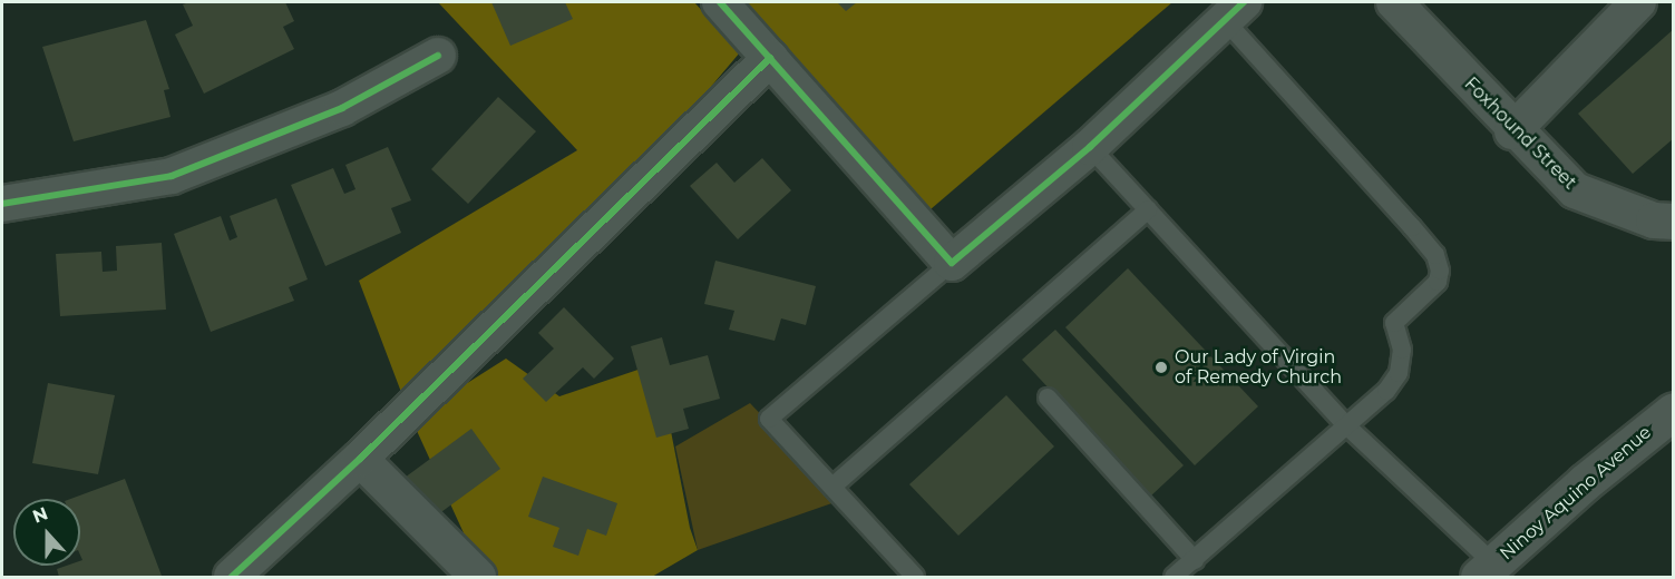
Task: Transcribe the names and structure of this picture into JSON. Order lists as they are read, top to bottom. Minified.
{"streets":{"main road":["Ninoy Aquino Avenue"],"street":["Foxhound Street"]},"places":["Our Lady of Virgin of Remedy Church"],"north":"top"}
